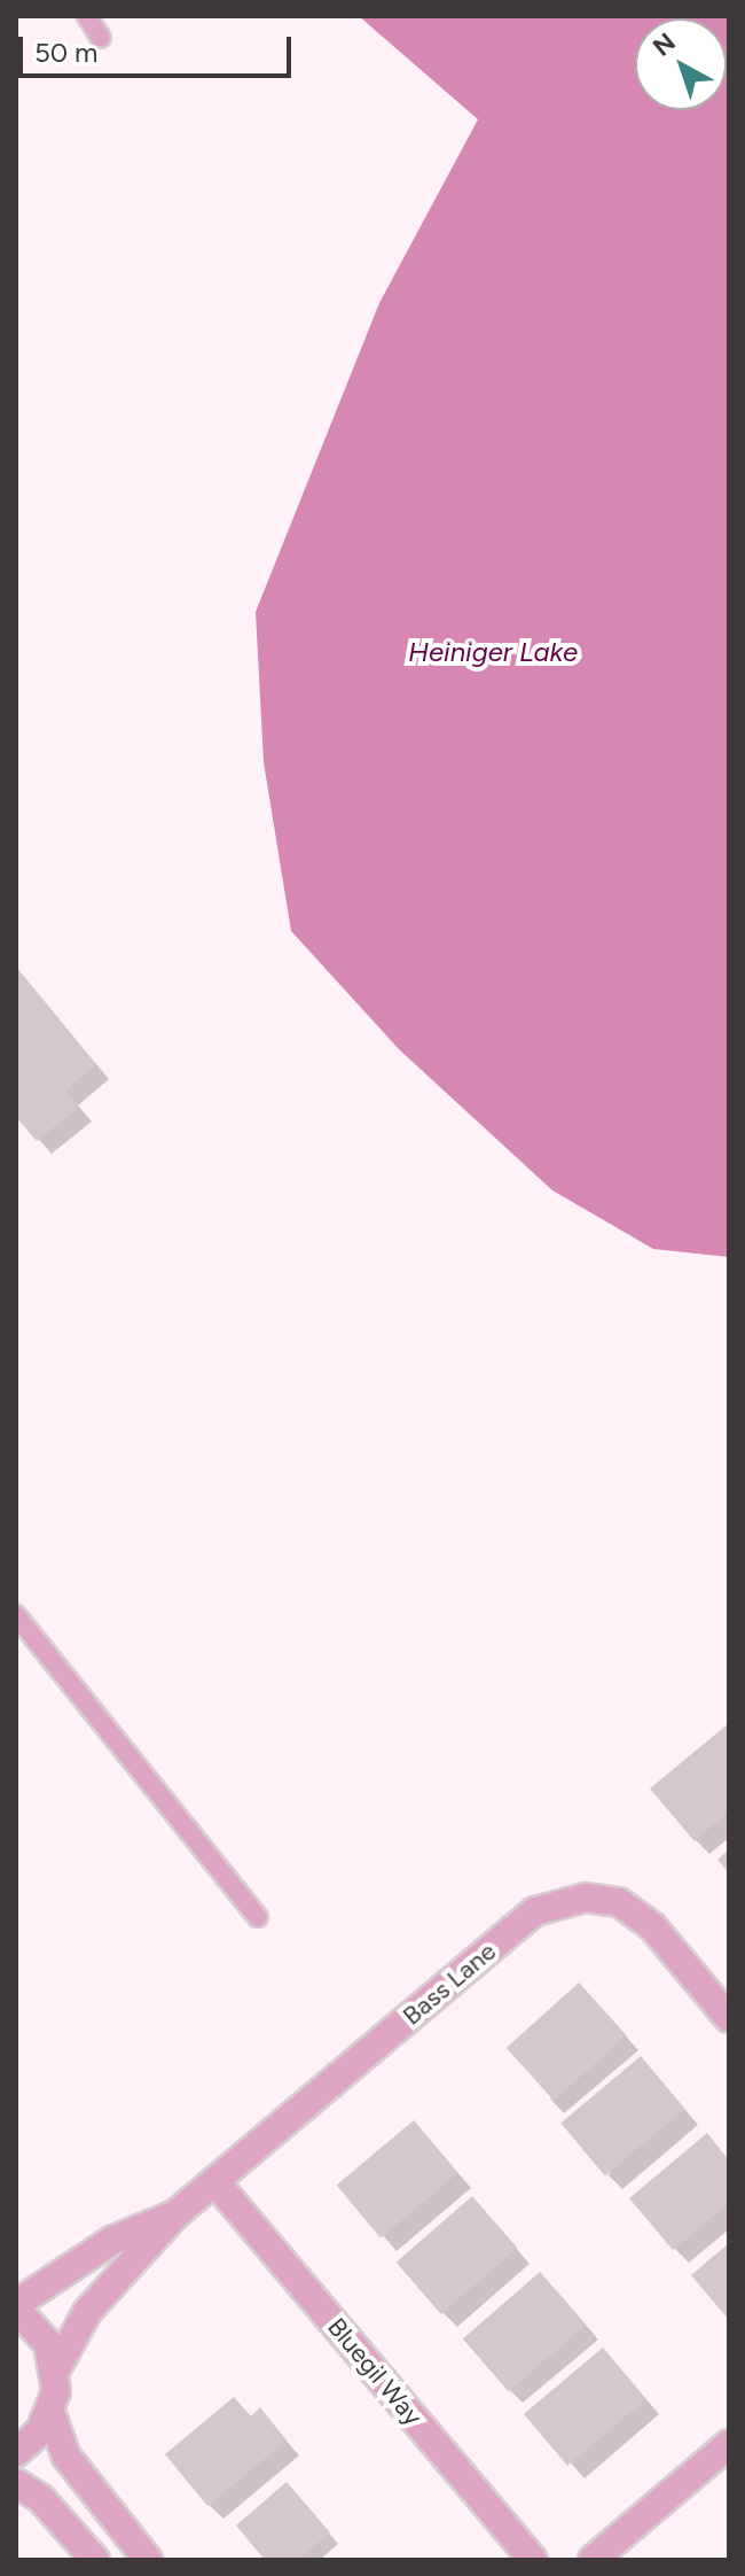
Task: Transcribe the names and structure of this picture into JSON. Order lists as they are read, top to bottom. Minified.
{"streets":{"street":["Bass Lane","Bluegil Way"]},"crossings":[["Bass Lane","Bluegil Way"]],"water":["Heiniger Lake"],"scale_bar":"50 m","north":"top left"}
